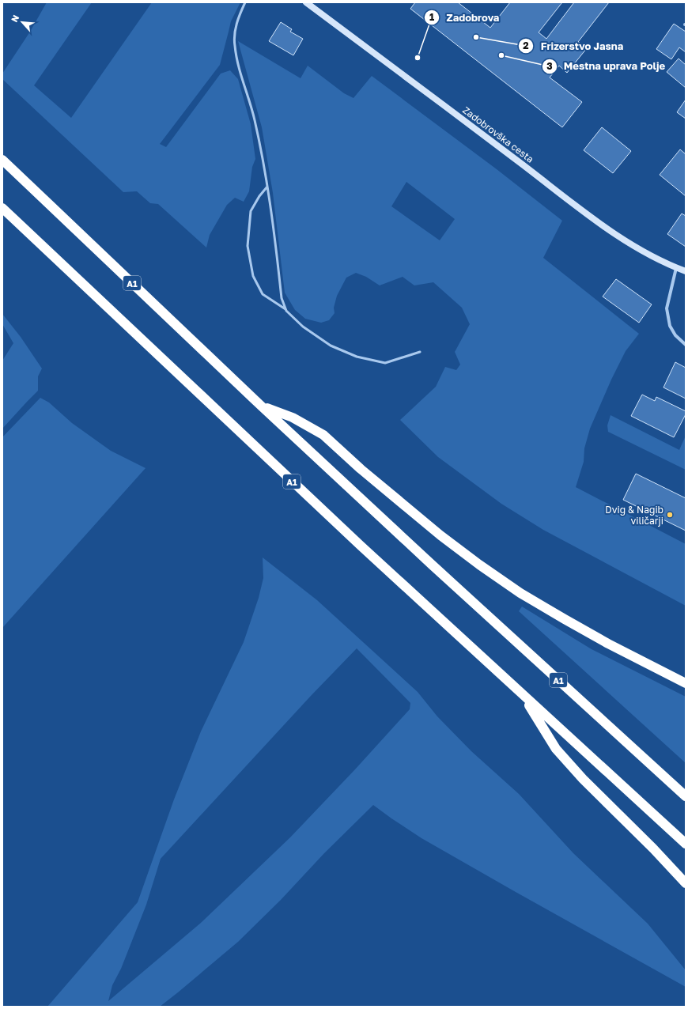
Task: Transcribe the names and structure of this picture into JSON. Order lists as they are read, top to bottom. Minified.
{"streets":{"highway":["A1"],"main road":["Zadobrovška cesta"]},"places":["Frizerstvo Jasna","Mestna uprava Polje","Zadobrova","Dvig & Nagib viličarji"],"north":"top left"}
